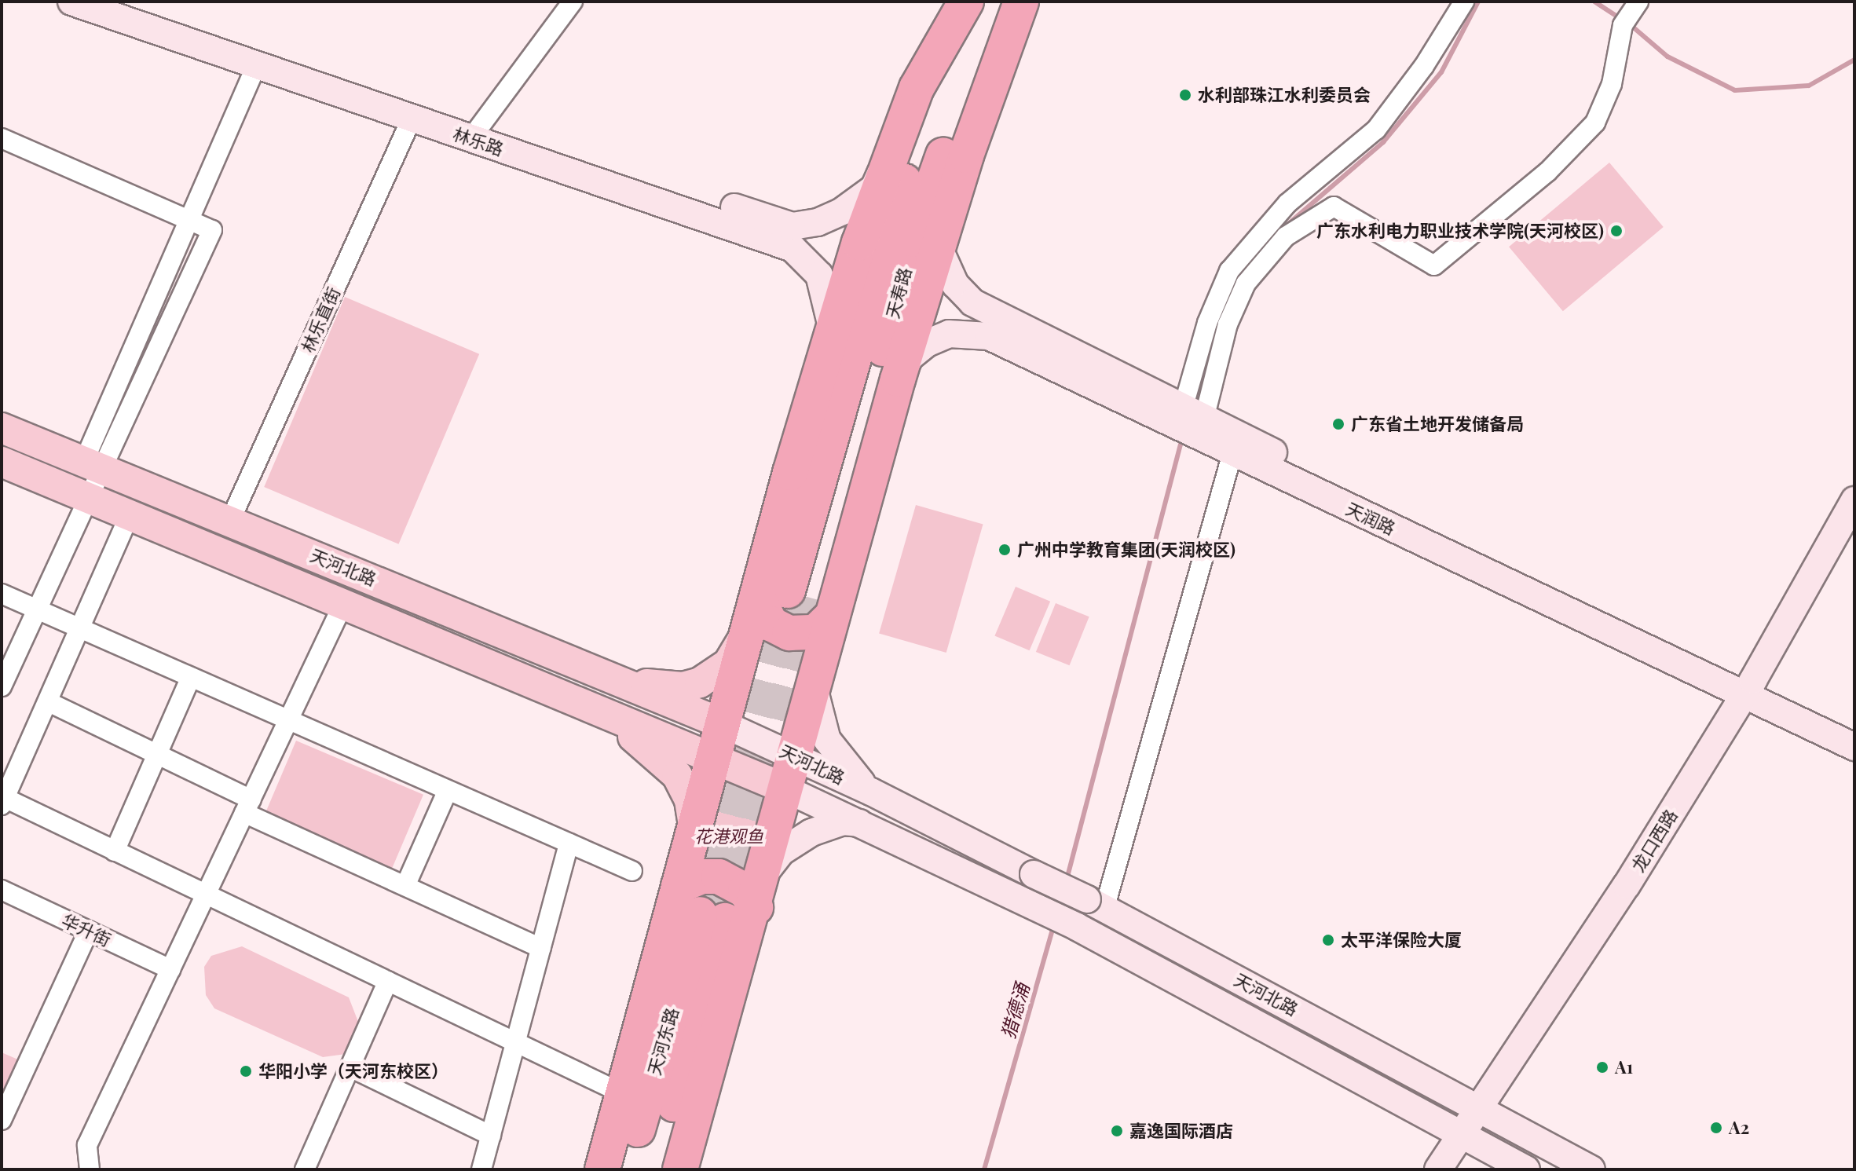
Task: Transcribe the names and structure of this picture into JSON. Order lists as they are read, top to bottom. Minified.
{"streets":{"highway":["天寿路","天河东路"],"main road":["天河北路"],"street":["林乐路","林乐直街","天润路","龙口西路","华升街"]},"crossings":[["林乐路","林乐直街"],["林乐直街","天河北路"],["天润路","龙口西路"],["天河北路","龙口西路"]],"water":["猎德涌"],"parks":["花港观鱼"],"places":["水利部珠江水利委员会","广东水利电力职业技术学院(天河校区)","广东省土地开发储备局","广州中学教育集团(天润校区)","太平洋保险大厦","A1","华阳小学（天河东校区）","A2","嘉逸国际酒店"]}
